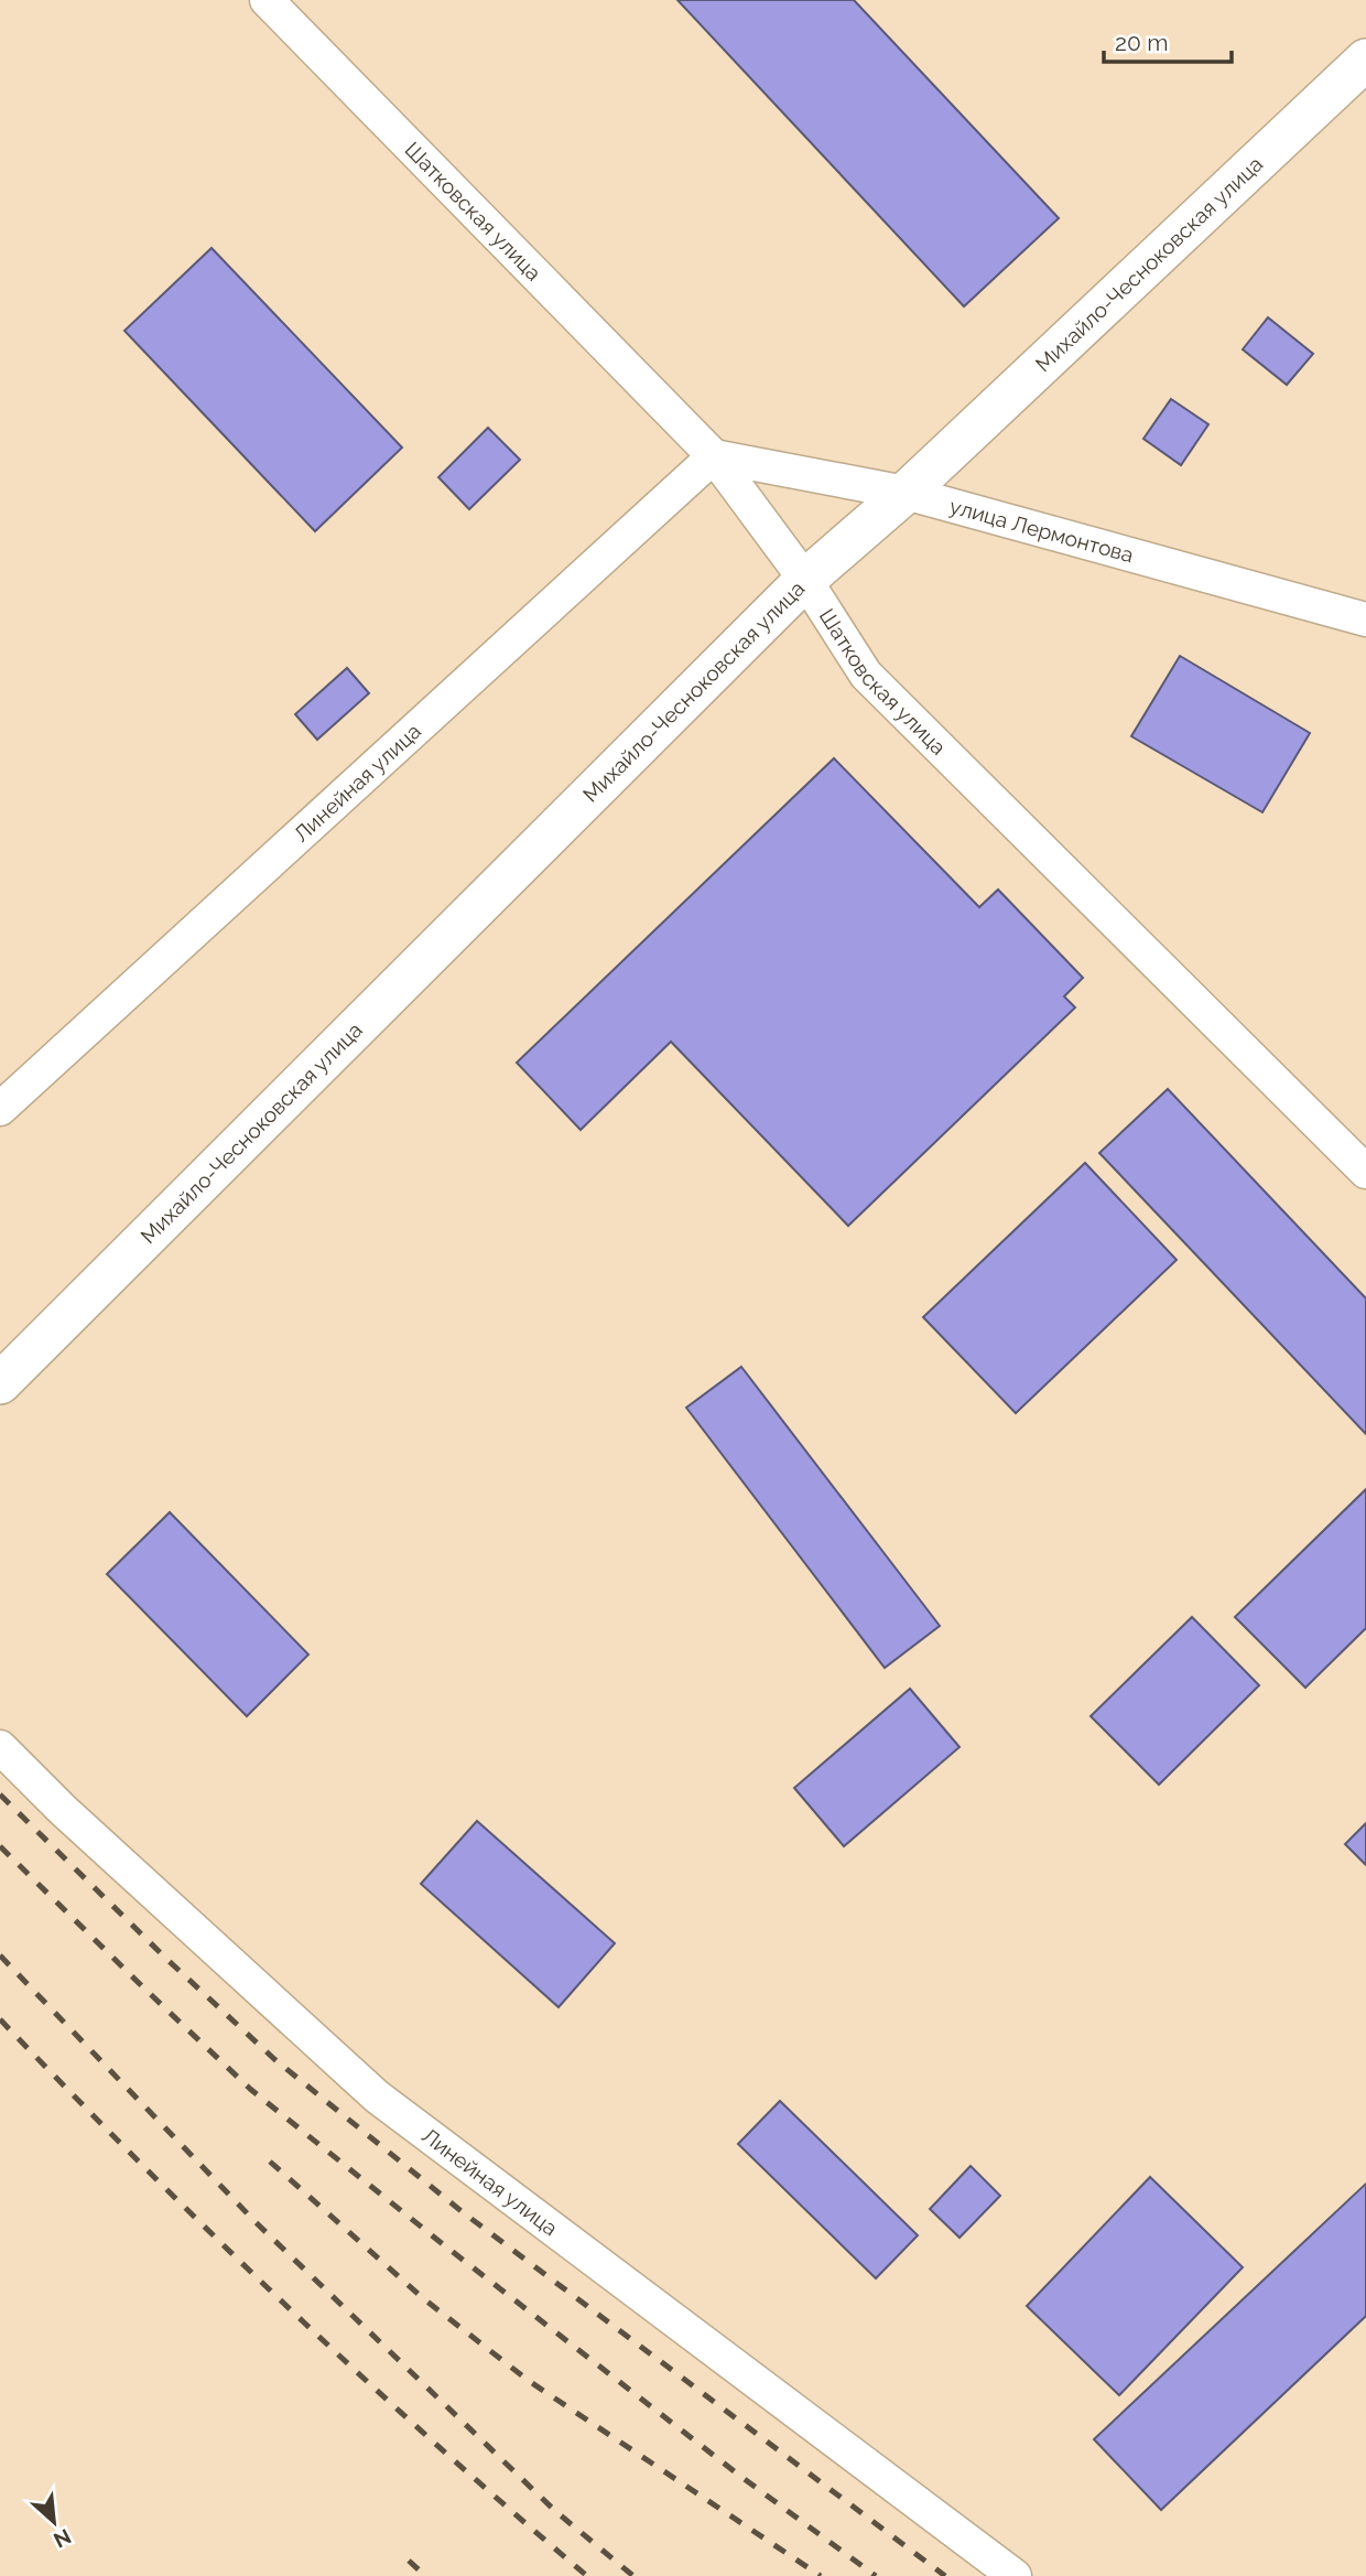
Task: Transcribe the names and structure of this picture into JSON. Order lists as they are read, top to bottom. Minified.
{"streets":{"street":["Шатковская улица","Михайло-Чесноковская улица","улица Лермонтова","Линейная улица"]},"crossings":[["Шатковская улица","Михайло-Чесноковская улица"],["Шатковская улица","улица Лермонтова"],["Шатковская улица","Линейная улица"],["Михайло-Чесноковская улица","улица Лермонтова"],["улица Лермонтова","Линейная улица"]],"scale_bar":"20 m","north":"bottom right"}
